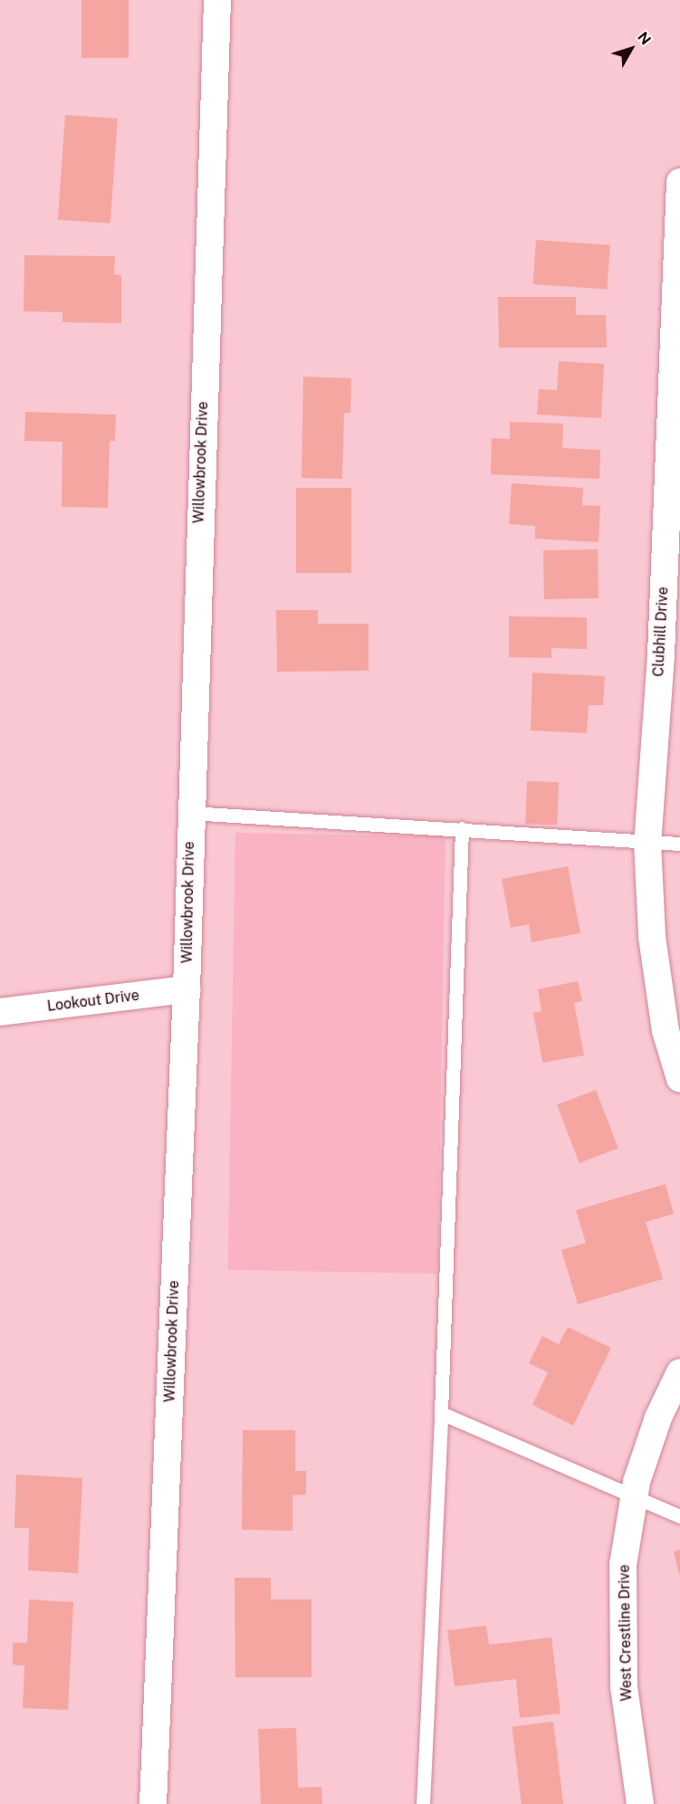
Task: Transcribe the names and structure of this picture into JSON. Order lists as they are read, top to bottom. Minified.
{"streets":{"street":["Willowbrook Drive","Clubhill Drive","Lookout Drive","West Crestline Drive"]},"crossings":[["Willowbrook Drive","Lookout Drive"]],"north":"top right"}
